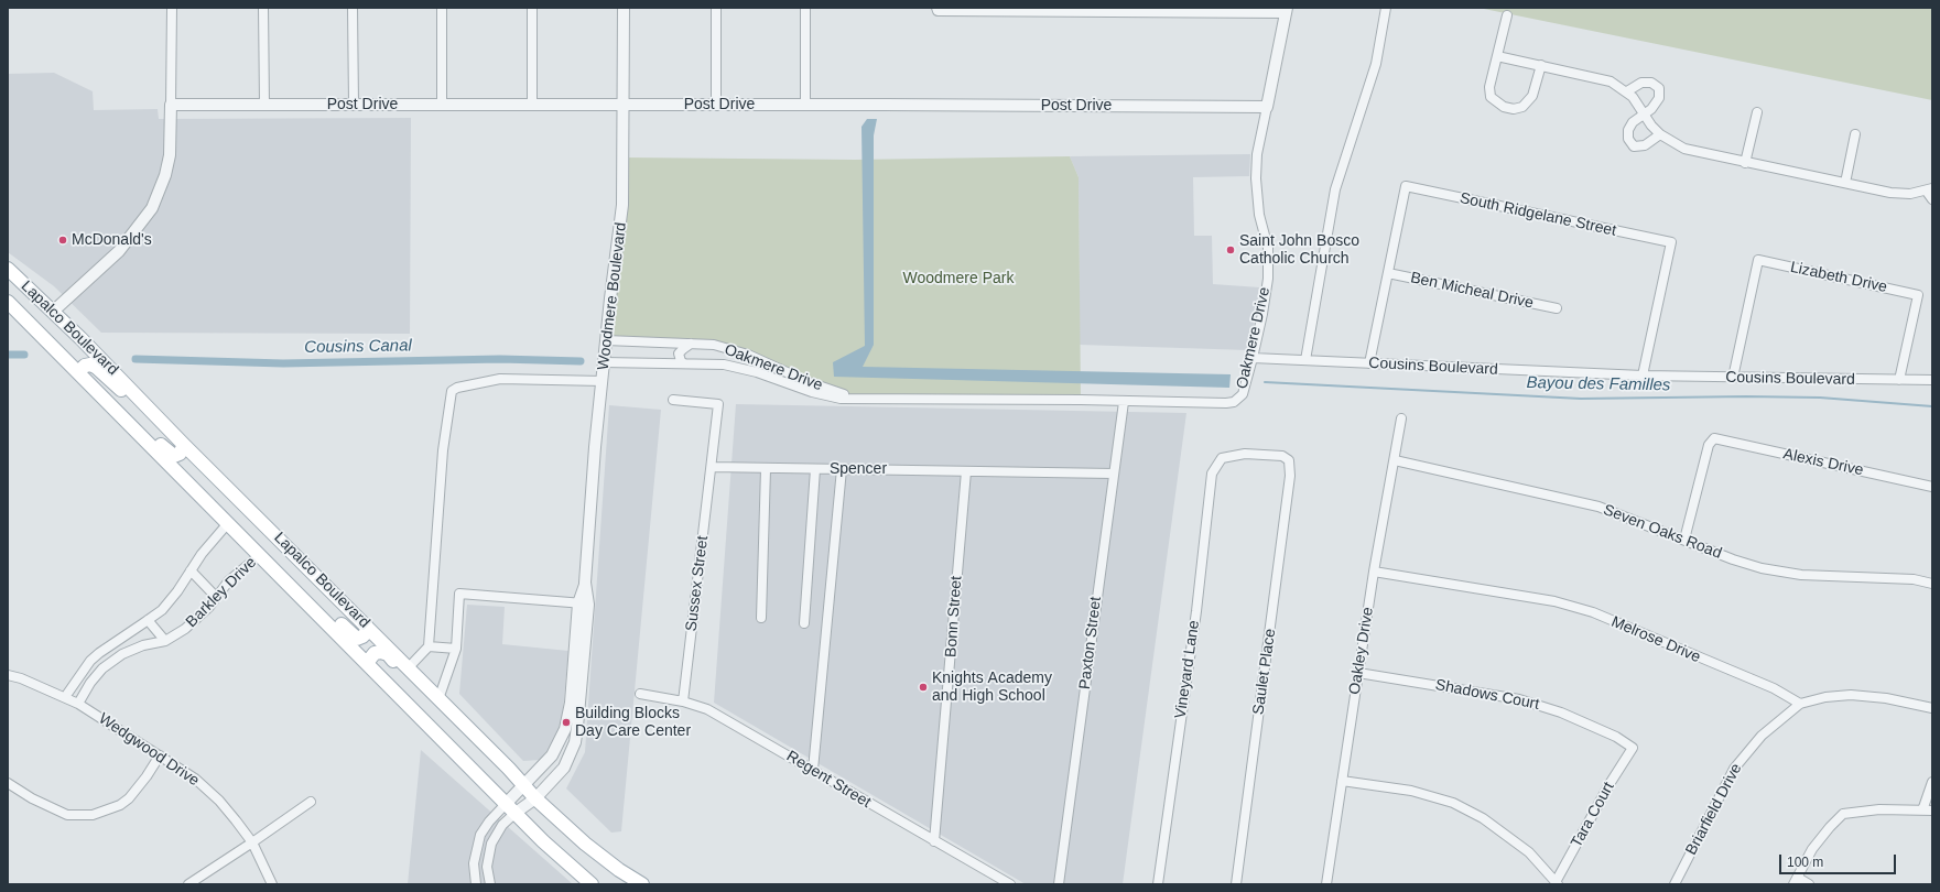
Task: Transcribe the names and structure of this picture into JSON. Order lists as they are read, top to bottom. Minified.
{"streets":{"main road":["Lapalco Boulevard"],"street":["Post Drive","South Ridgelane Street","Lizabeth Drive","Ben Micheal Drive","Woodmere Boulevard","Oakmere Drive","Cousins Boulevard","Alexis Drive","Spencer","Seven Oaks Road","Sussex Street","Barkley Drive","Bonn Street","Melrose Drive","Paxton Street","Oakley Drive","Vineyard Lane","Saulet Place","Shadows Court","Wedgwood Drive","Regent Street","Briarfield Drive","Tara Court"]},"crossings":[["Post Drive","Woodmere Boulevard"],["Post Drive","Oakmere Drive"],["South Ridgelane Street","Ben Micheal Drive"],["South Ridgelane Street","Cousins Boulevard"],["Lizabeth Drive","Cousins Boulevard"],["Woodmere Boulevard","Lapalco Boulevard"],["Woodmere Boulevard","Oakmere Drive"],["Lapalco Boulevard","Barkley Drive"],["Oakmere Drive","Cousins Boulevard"],["Oakmere Drive","Paxton Street"],["Alexis Drive","Seven Oaks Road"],["Spencer","Sussex Street"],["Spencer","Bonn Street"],["Spencer","Paxton Street"],["Seven Oaks Road","Oakley Drive"],["Sussex Street","Regent Street"],["Barkley Drive","Wedgwood Drive"],["Bonn Street","Regent Street"],["Melrose Drive","Oakley Drive"],["Melrose Drive","Briarfield Drive"],["Oakley Drive","Shadows Court"],["Vineyard Lane","Saulet Place"],["Shadows Court","Tara Court"]],"water":["Cousins Canal","Bayou des Familles"],"parks":["Woodmere Park"],"places":["McDonald's","Saint John Bosco Catholic Church","Knights Academy and High School","Building Blocks Day Care Center"],"scale_bar":"100 m"}
